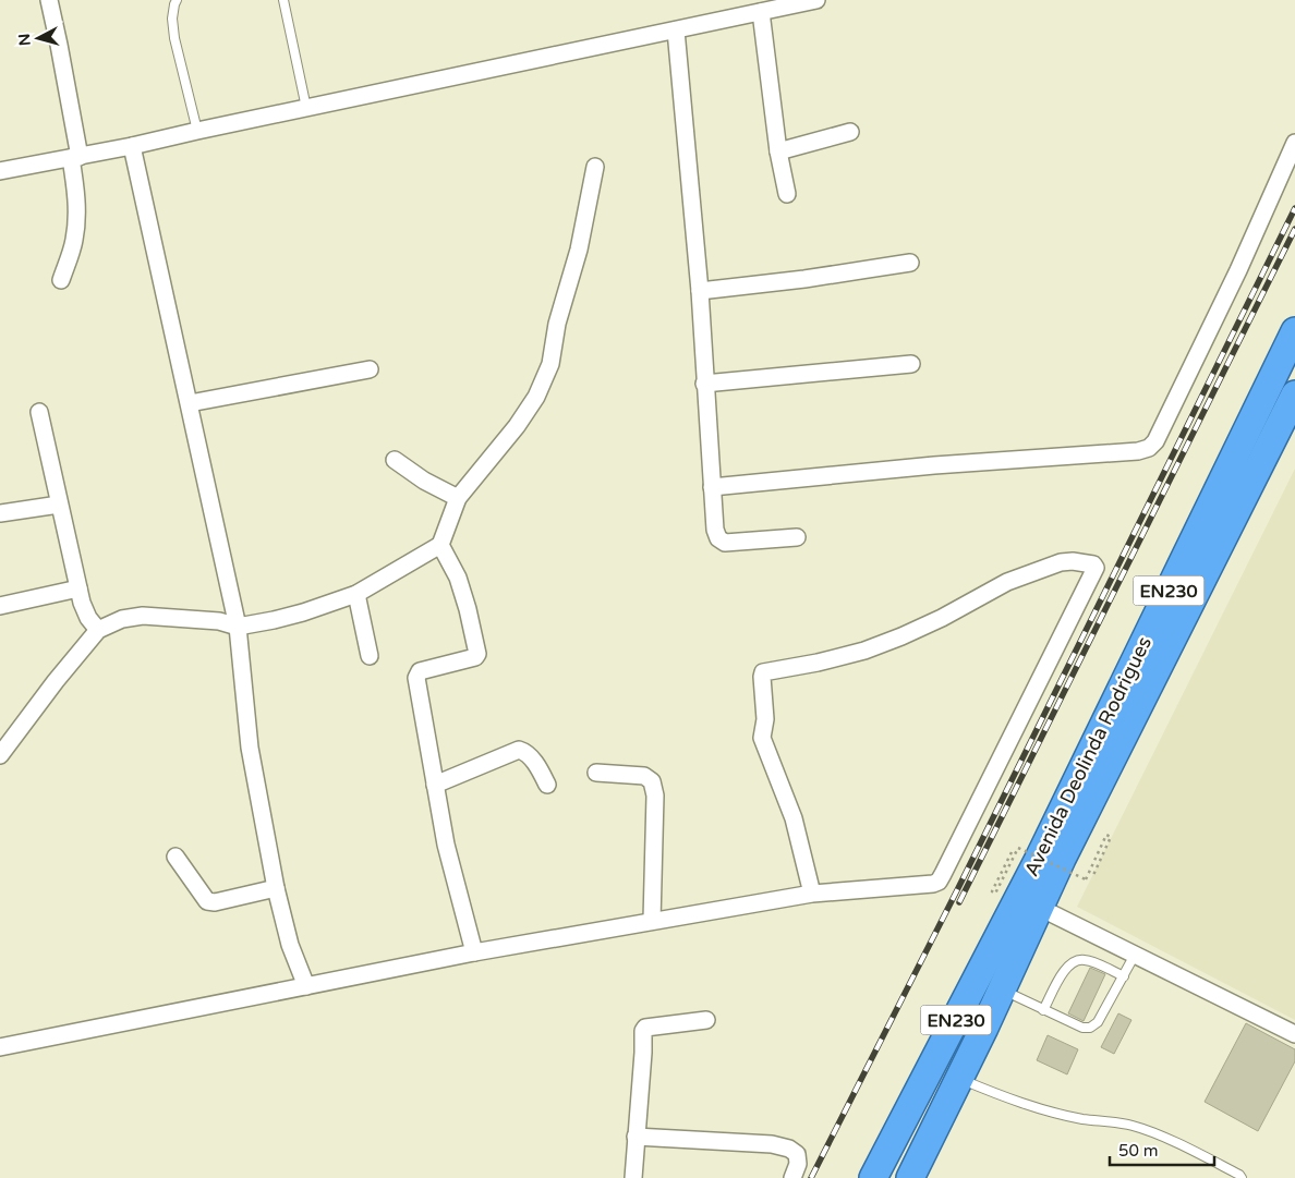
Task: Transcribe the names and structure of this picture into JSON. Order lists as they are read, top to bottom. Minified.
{"streets":{"highway":["EN230","Avenida Deolinda Rodrigues"]},"scale_bar":"50 m","north":"left"}
